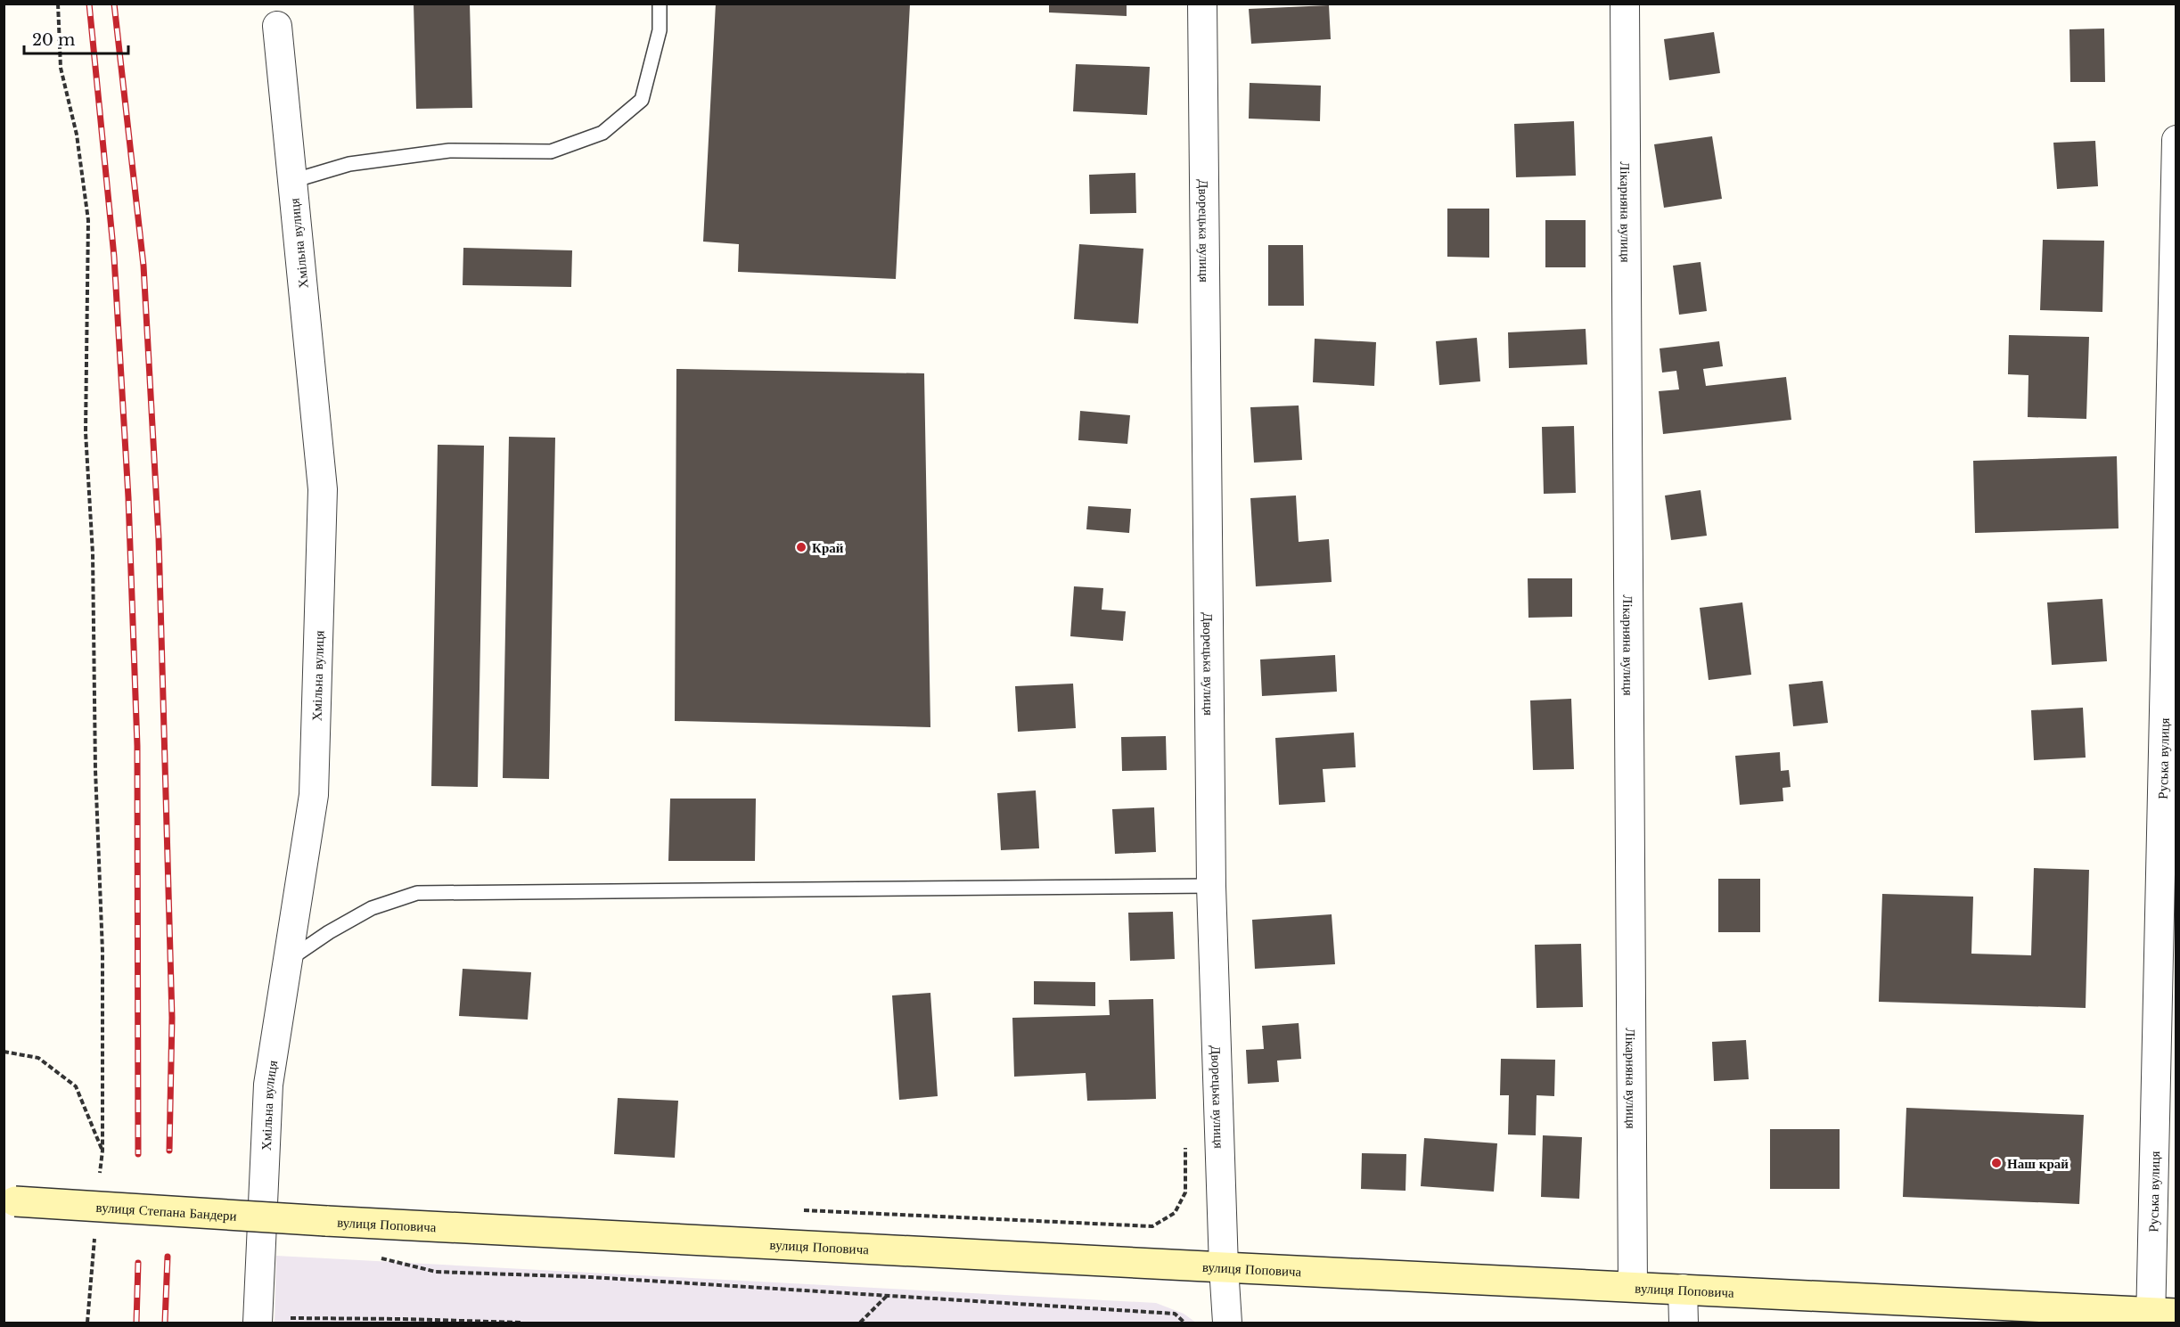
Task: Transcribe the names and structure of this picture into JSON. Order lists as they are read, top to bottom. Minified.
{"streets":{"main road":["вулиця Степана Бандери","вулиця Поповича"],"street":["Лікарняна вулиця","Дворецька вулиця","Хмільна вулиця","Руська вулиця"]},"crossings":[["Лікарняна вулиця","вулиця Поповича"],["Дворецька вулиця","вулиця Поповича"],["Руська вулиця","вулиця Поповича"],["вулиця Степана Бандери","вулиця Поповича"]],"places":["Край","Наш край"],"scale_bar":"20 m"}
